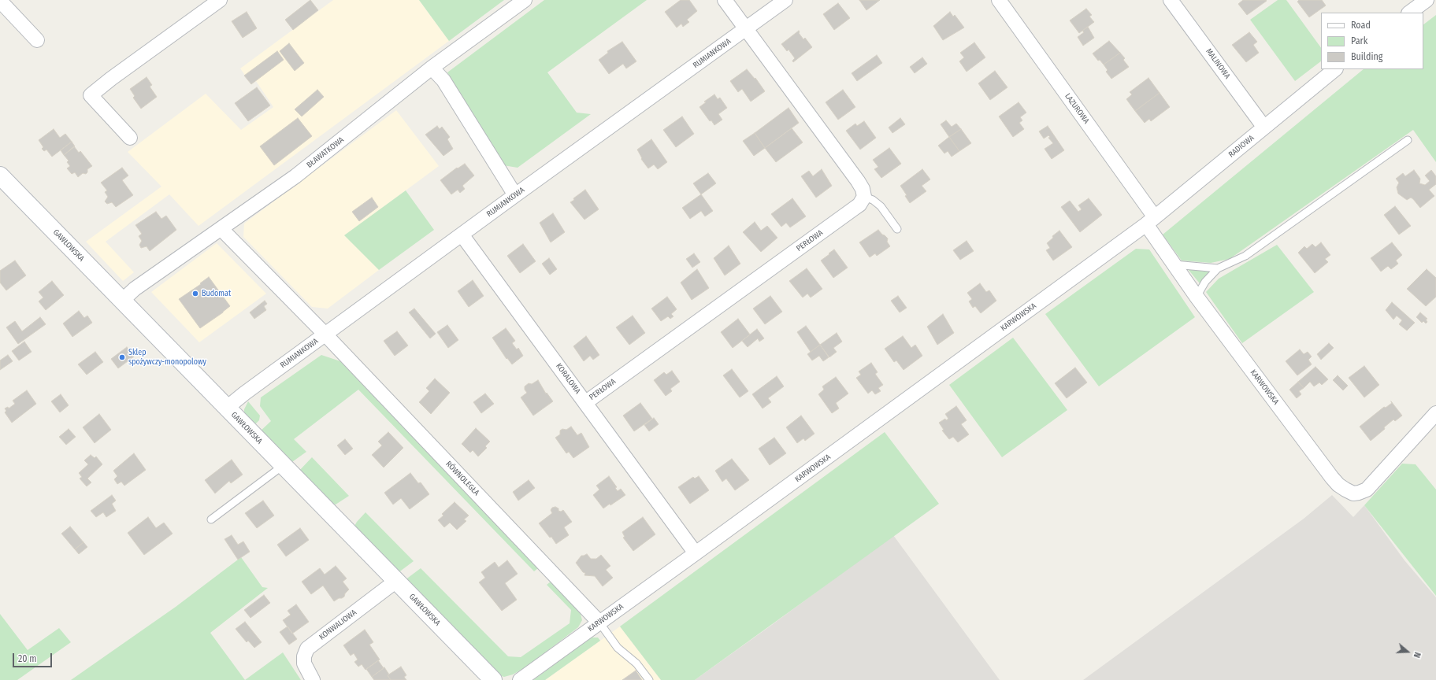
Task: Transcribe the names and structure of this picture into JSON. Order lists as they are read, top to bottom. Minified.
{"streets":{"street":["RUMIANKOWA","MALINOWA","LAZUROWA","RADIOWA","BŁAWATKOWA","PERŁOWA","GAWŁOWSKA","KARWOWSKA","KORALOWA","RÓWNOLEGŁA","KONWALIOWA"]},"crossings":[["RUMIANKOWA","GAWŁOWSKA"],["RUMIANKOWA","KORALOWA"],["RUMIANKOWA","RÓWNOLEGŁA"],["MALINOWA","RADIOWA"],["LAZUROWA","RADIOWA"],["LAZUROWA","KARWOWSKA"],["RADIOWA","KARWOWSKA"],["BŁAWATKOWA","GAWŁOWSKA"],["BŁAWATKOWA","RÓWNOLEGŁA"],["PERŁOWA","KORALOWA"],["GAWŁOWSKA","KONWALIOWA"],["KARWOWSKA","KORALOWA"],["KARWOWSKA","RÓWNOLEGŁA"]],"places":["Budomat","Sklep spożywczy-monopolowy"],"legend":["Road","Park","Building"],"scale_bar":"20 m","north":"right"}
